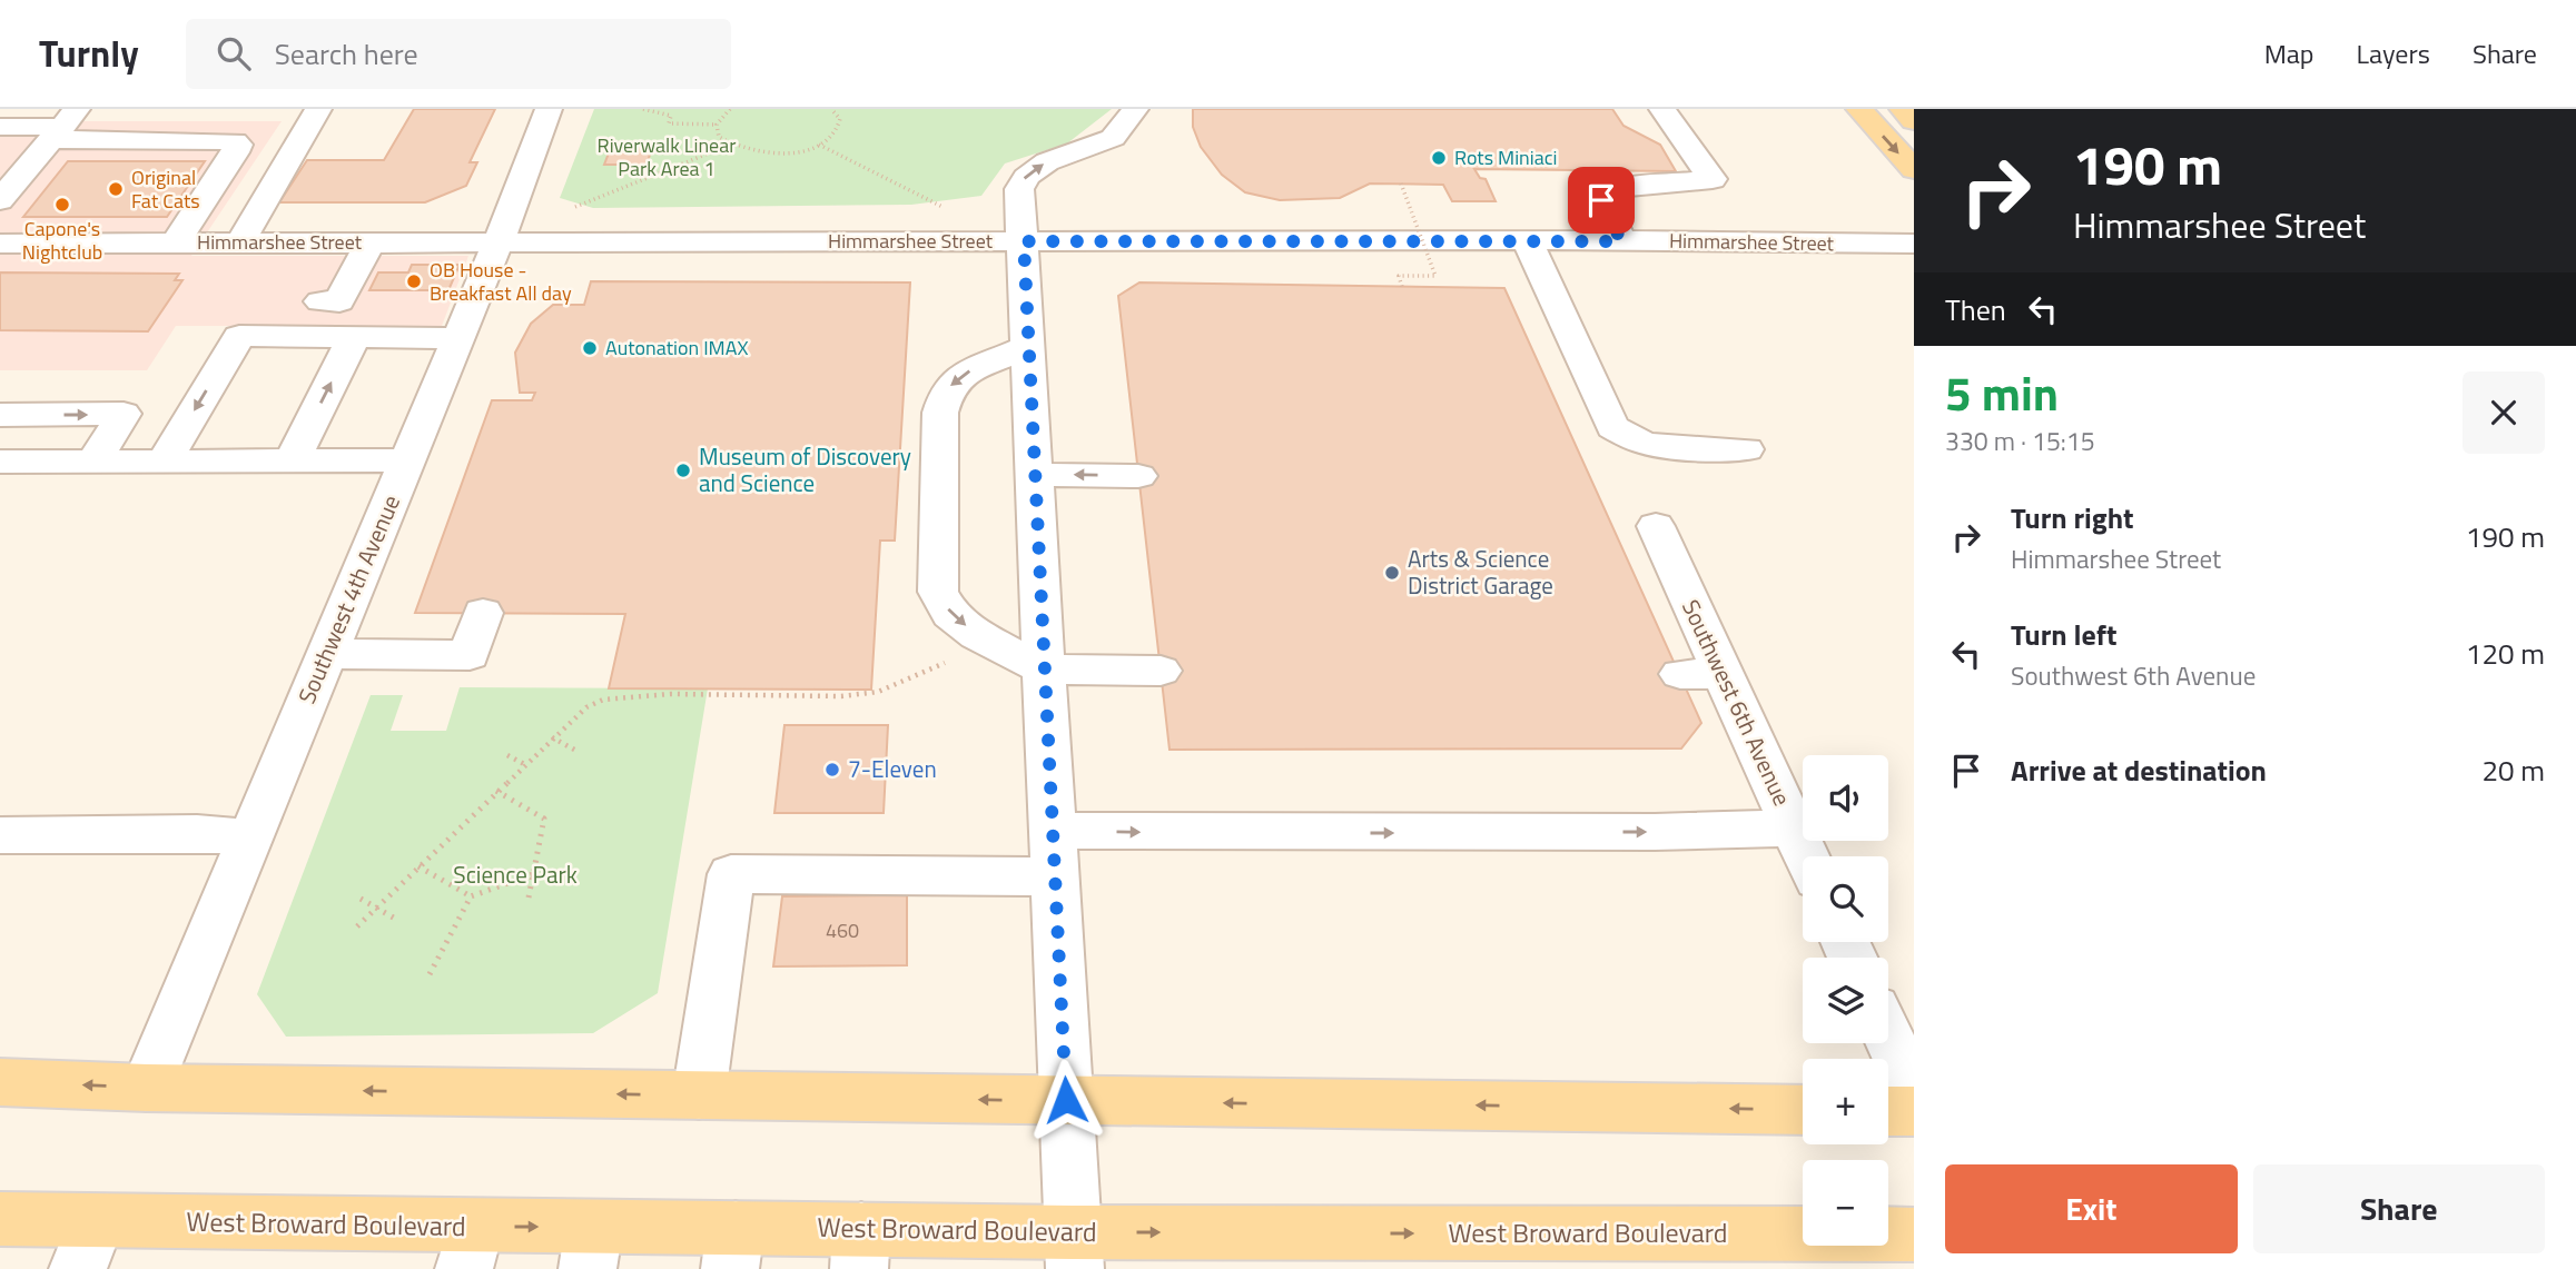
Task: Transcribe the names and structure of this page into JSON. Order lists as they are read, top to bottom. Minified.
{"streets":{"main road":["West Broward Boulevard"],"street":["Himmarshee Street","Southwest 4th Avenue","Southwest 6th Avenue"]},"crossings":[["Himmarshee Street","Southwest 4th Avenue"]],"parks":["Riverwalk Linear Park Area 1","Science Park"],"places":["Rots Miniaci","Original Fat Cats","Capone's Nightclub","OB House - Breakfast All day","Autonation IMAX","Museum of Discovery and Science","Arts & Science District Garage","7-Eleven"],"house_numbers":["460"],"page":{"header":"Turnly","search":"Search here","nav":["Map","Layers","Share"],"turn":["190 m","Himmarshee Street"],"then":"Then","heading":["5 min","330 m · 15:15"],"list":[{"name":"Turn right","note":"Himmarshee Street","value":"190 m"},{"name":"Turn left","note":"Southwest 6th Avenue","value":"120 m"},{"name":"Arrive at destination","value":"20 m"}],"map_buttons":["+","−"],"buttons":["Exit","Share"]}}
